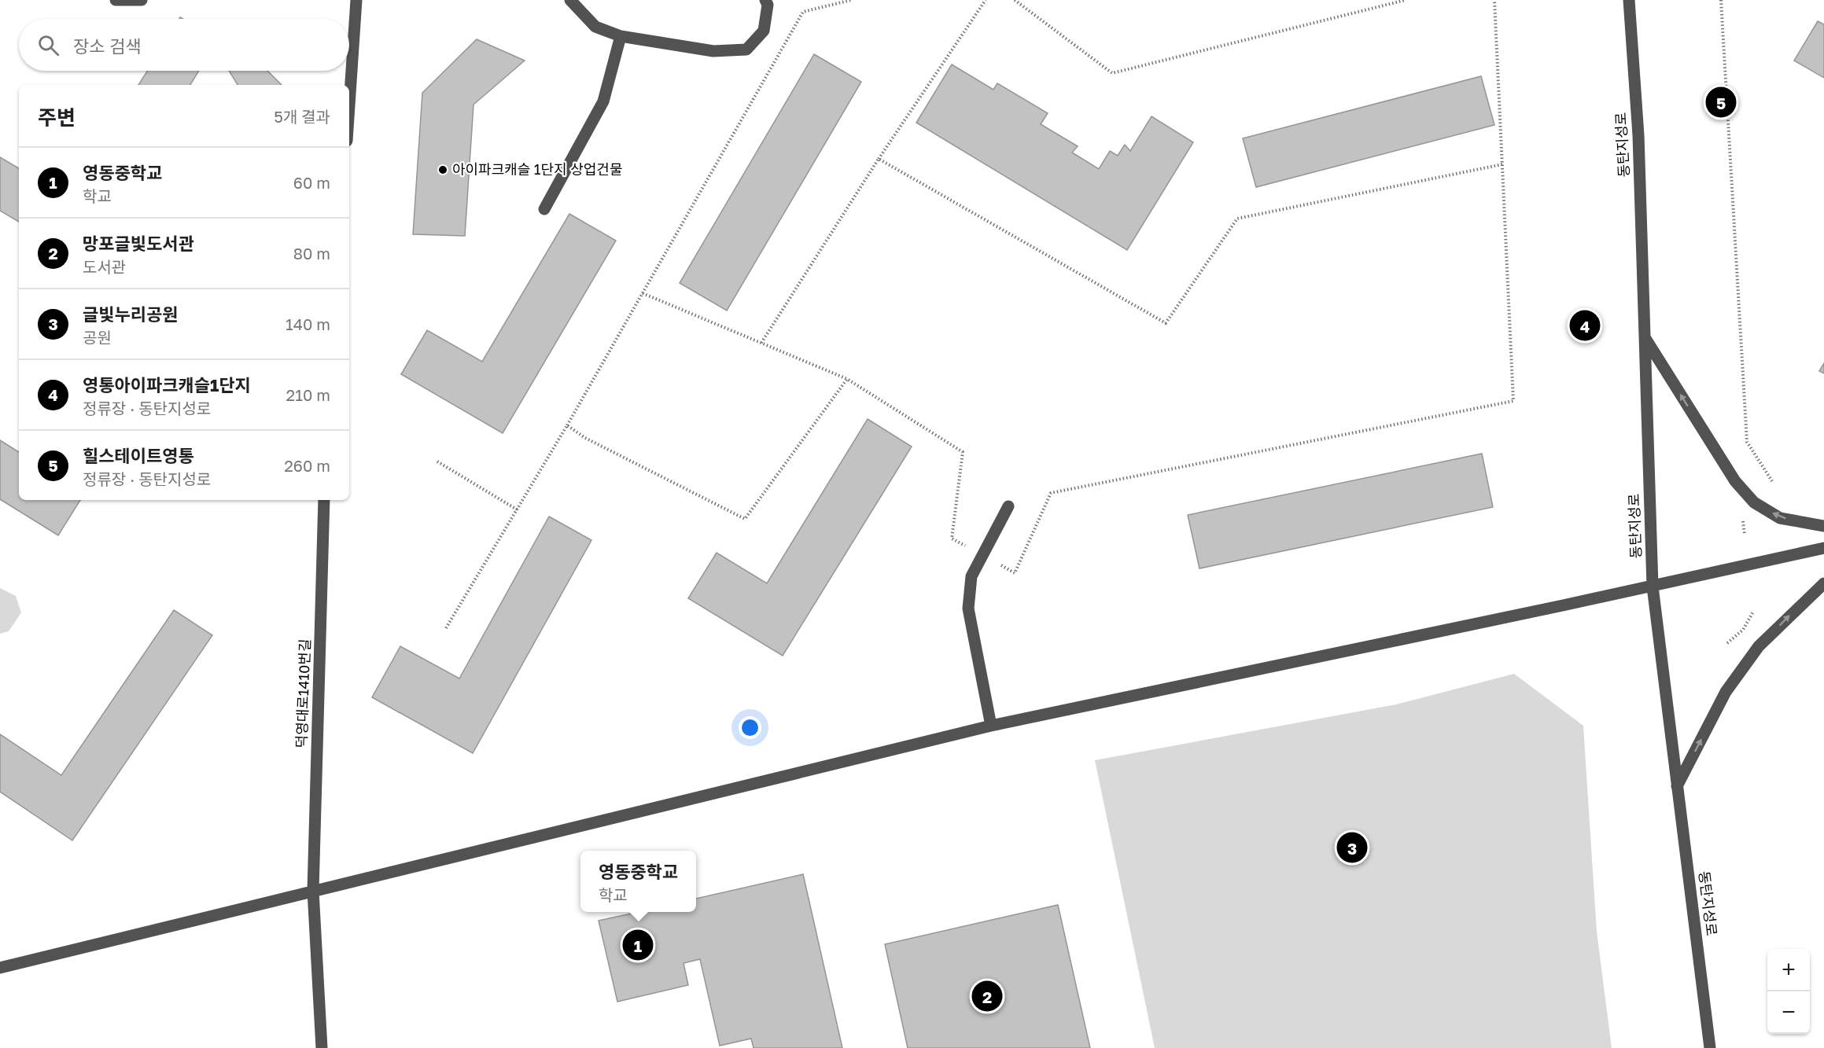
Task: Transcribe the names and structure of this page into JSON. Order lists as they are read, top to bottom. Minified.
{"streets":{"street":["동탄지성로","덕영대로1410번길"]},"places":["아이파크캐슬 1단지 상업건물"],"page":{"search":"장소 검색","pins":["5","4","3","1","2"],"heading":["주변","5개 결과"],"list":[{"mark":"1","name":"영동중학교","note":"학교","value":"60 m"},{"mark":"2","name":"망포글빛도서관","note":"도서관","value":"80 m"},{"mark":"3","name":"글빛누리공원","note":"공원","value":"140 m"},{"mark":"4","name":"영통아이파크캐슬1단지","note":"정류장 · 동탄지성로","value":"210 m"},{"mark":"5","name":"힐스테이트영통","note":"정류장 · 동탄지성로","value":"260 m"}],"popup":["영동중학교","학교"],"map_buttons":["+","−"]}}
